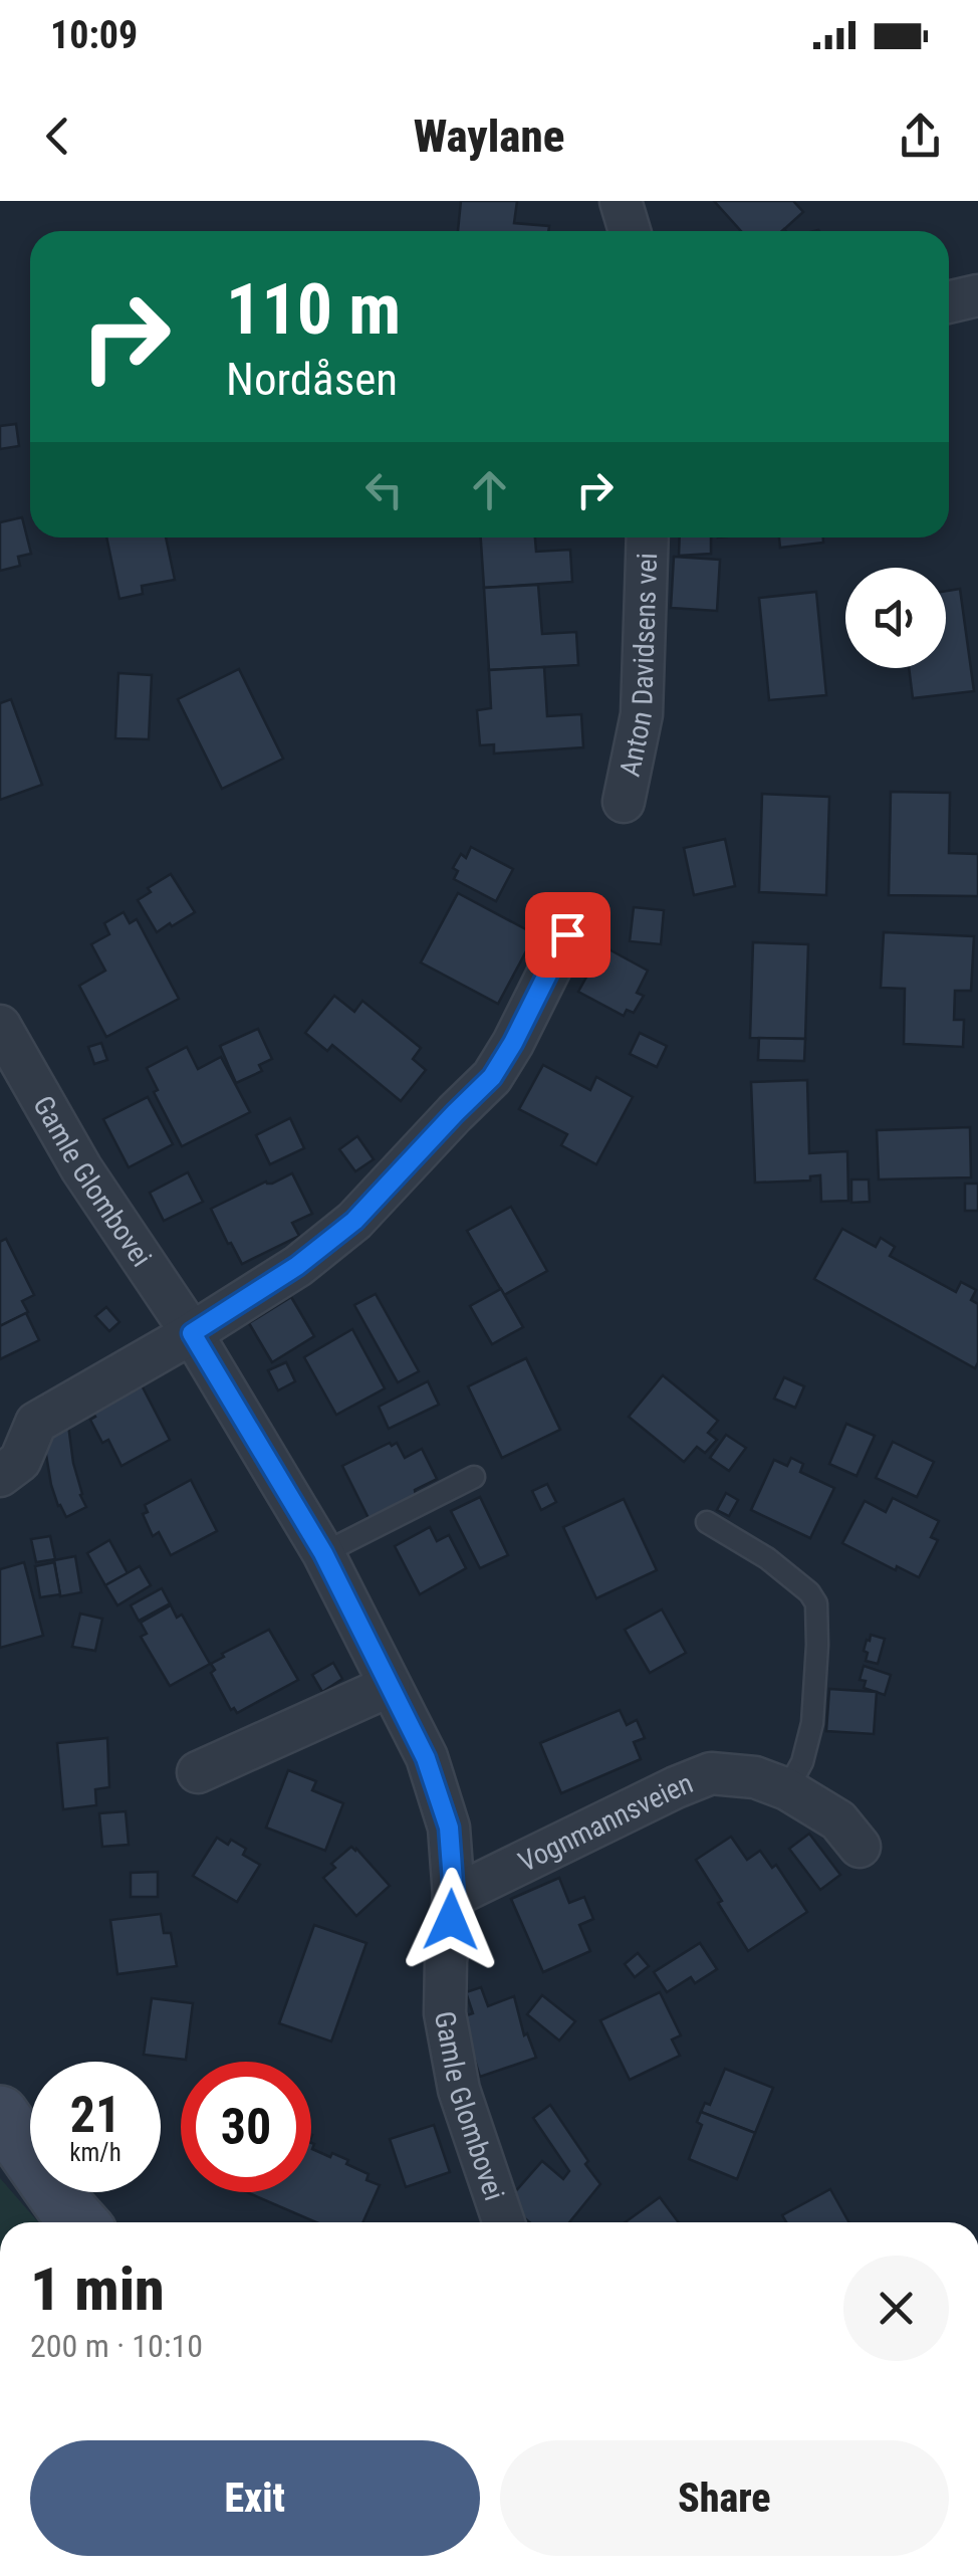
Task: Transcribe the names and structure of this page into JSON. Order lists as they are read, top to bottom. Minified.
{"streets":{"street":["Anton Davidsens vei","Gamle Glombovei","Vognmannsveien"]},"crossings":[["Gamle Glombovei","Vognmannsveien"]],"page":{"status":"10:09","header":"Waylane","turn":["110 m","Nordåsen"],"speed":"21 km/h","limit":"30","heading":["1 min","200 m · 10:10"],"buttons":["Exit","Share"]}}
